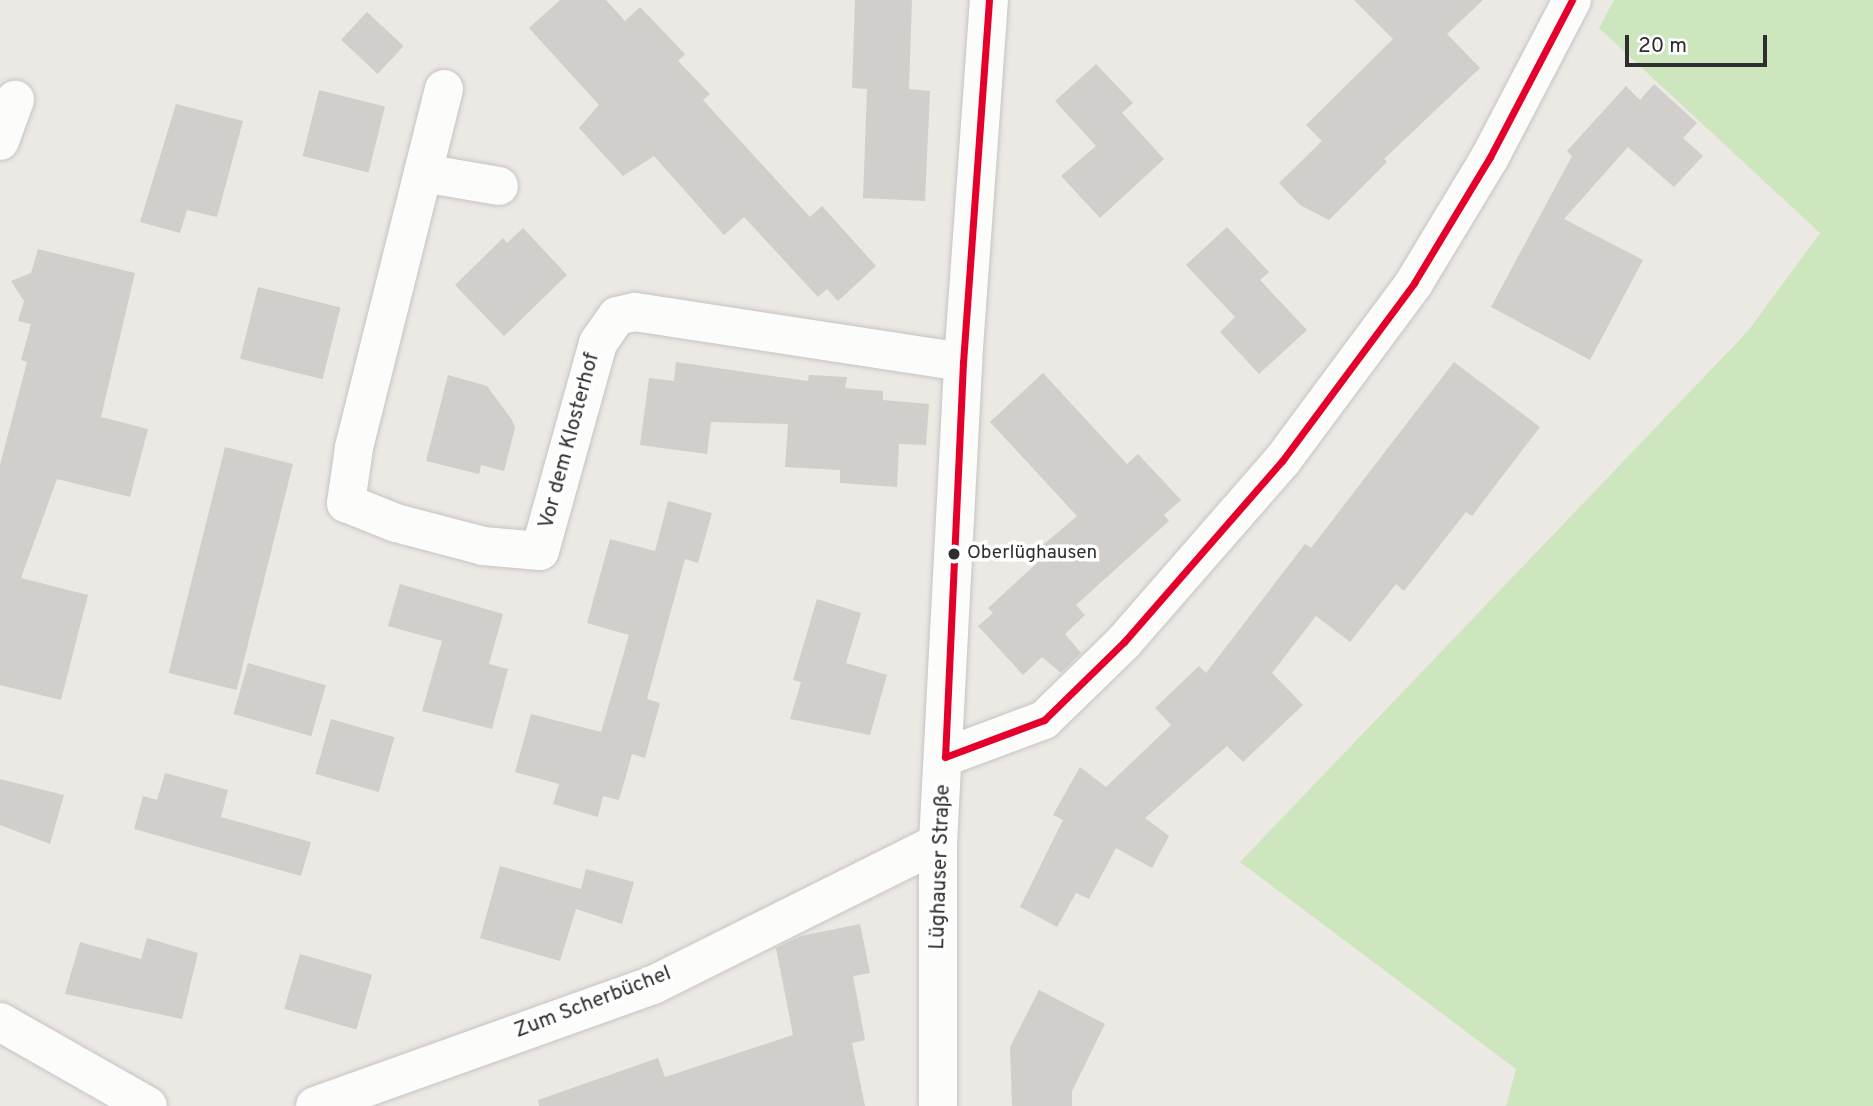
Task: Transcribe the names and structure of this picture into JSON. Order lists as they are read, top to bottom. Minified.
{"streets":{"street":["Vor dem Klosterhof","Lüghauser Straße","Zum Scherbüchel"]},"crossings":[["Vor dem Klosterhof","Lüghauser Straße"],["Lüghauser Straße","Zum Scherbüchel"]],"places":["Oberlüghausen"],"scale_bar":"20 m"}
